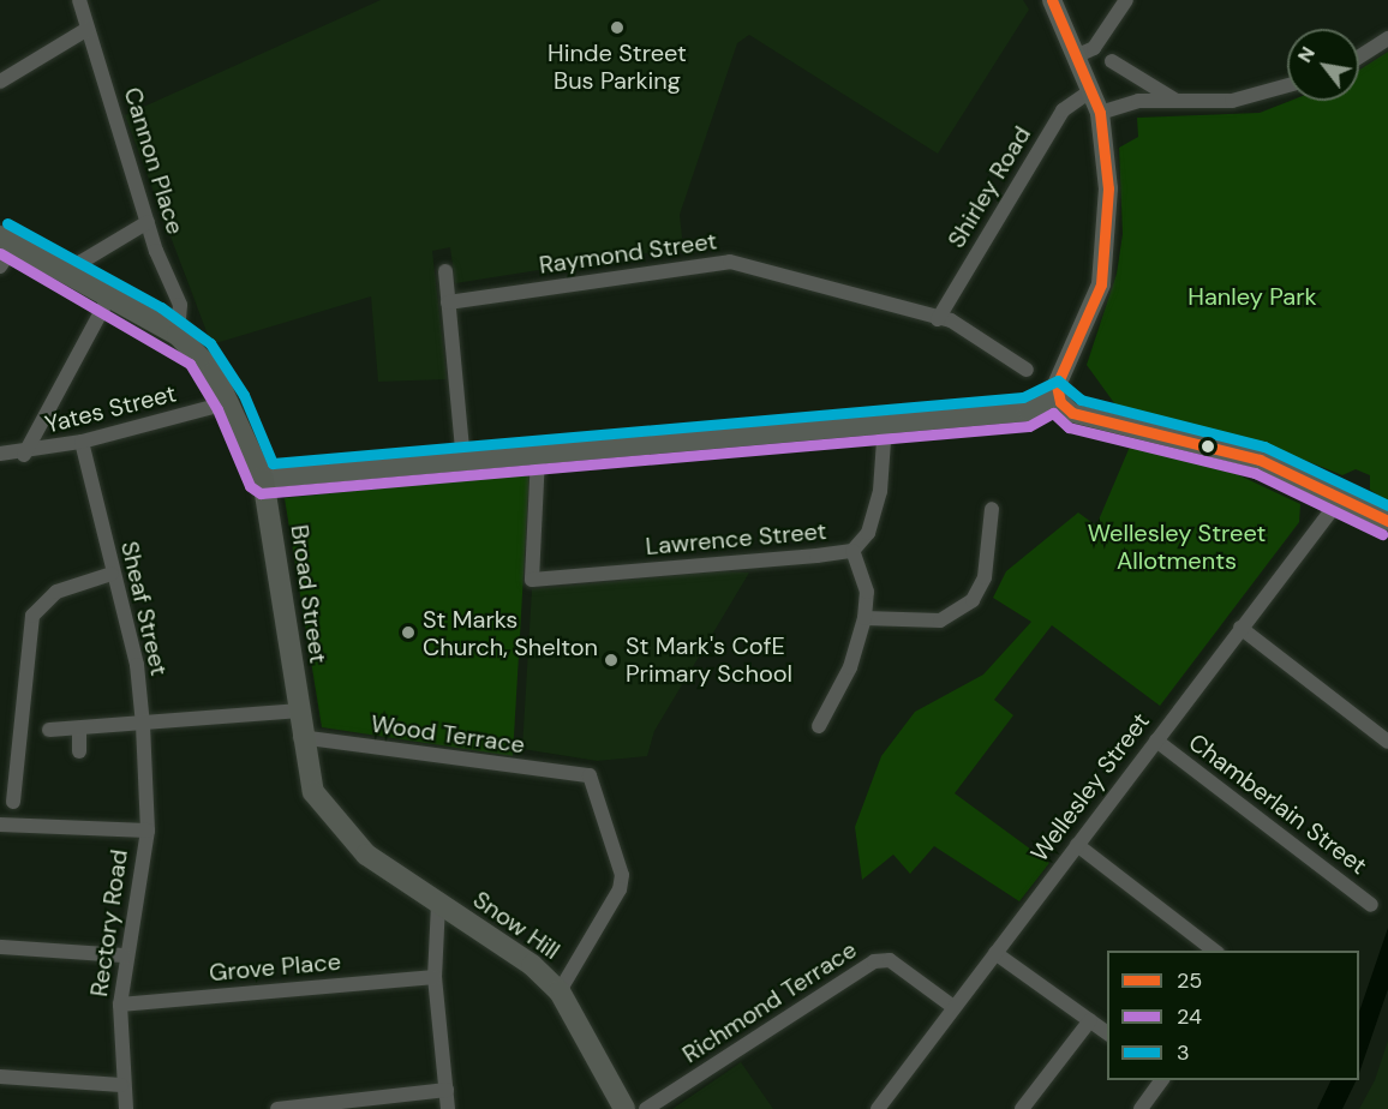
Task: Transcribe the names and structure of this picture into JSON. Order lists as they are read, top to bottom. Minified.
{"streets":{"main road":["Broad Street","Snow Hill"],"street":["Cannon Place","Shirley Road","Raymond Street","Yates Street","Lawrence Street","Sheaf Street","Wood Terrace","Wellesley Street","Chamberlain Street","Rectory Road","Grove Place","Richmond Terrace"]},"crossings":[["Cannon Place","Broad Street"],["Shirley Road","Raymond Street"],["Yates Street","Broad Street"],["Yates Street","Sheaf Street"],["Broad Street","Wood Terrace"],["Broad Street","Snow Hill"],["Sheaf Street","Rectory Road"],["Wood Terrace","Snow Hill"],["Wellesley Street","Chamberlain Street"],["Wellesley Street","Richmond Terrace"],["Rectory Road","Grove Place"]],"parks":["Hanley Park","Wellesley Street Allotments"],"places":["Hinde Street Bus Parking","St Marks Church, Shelton","St Mark's CofE Primary School"],"lines":["transit line 25","transit line 3","transit line 24"],"legend":["25","24","3"],"north":"top left"}
